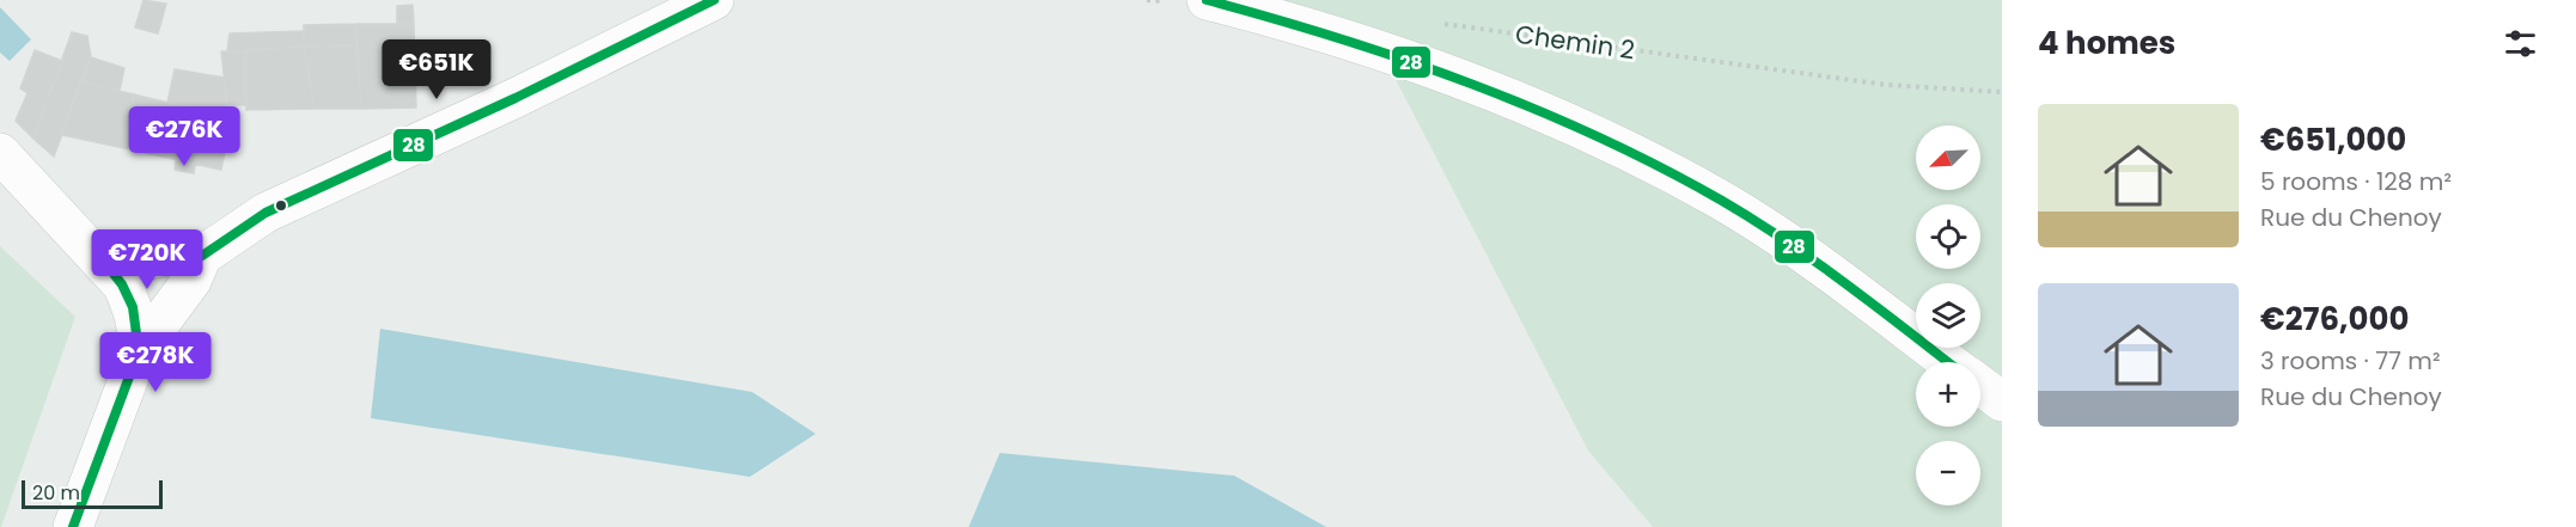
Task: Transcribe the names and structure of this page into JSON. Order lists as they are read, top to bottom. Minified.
{"streets":{"path":["Chemin 2"]},"lines":["transit line 28"],"scale_bar":"20 m","north":"bottom left","page":{"heading":"4 homes","price":["€651K","€276K","€720K","€278K"],"list":[{"name":"€651,000","note":"5 rooms · 128 m² · Rue du Chenoy"},{"name":"€276,000","note":"3 rooms · 77 m² · Rue du Chenoy"}],"map_buttons":["+","−"],"scale":"20 m"}}
